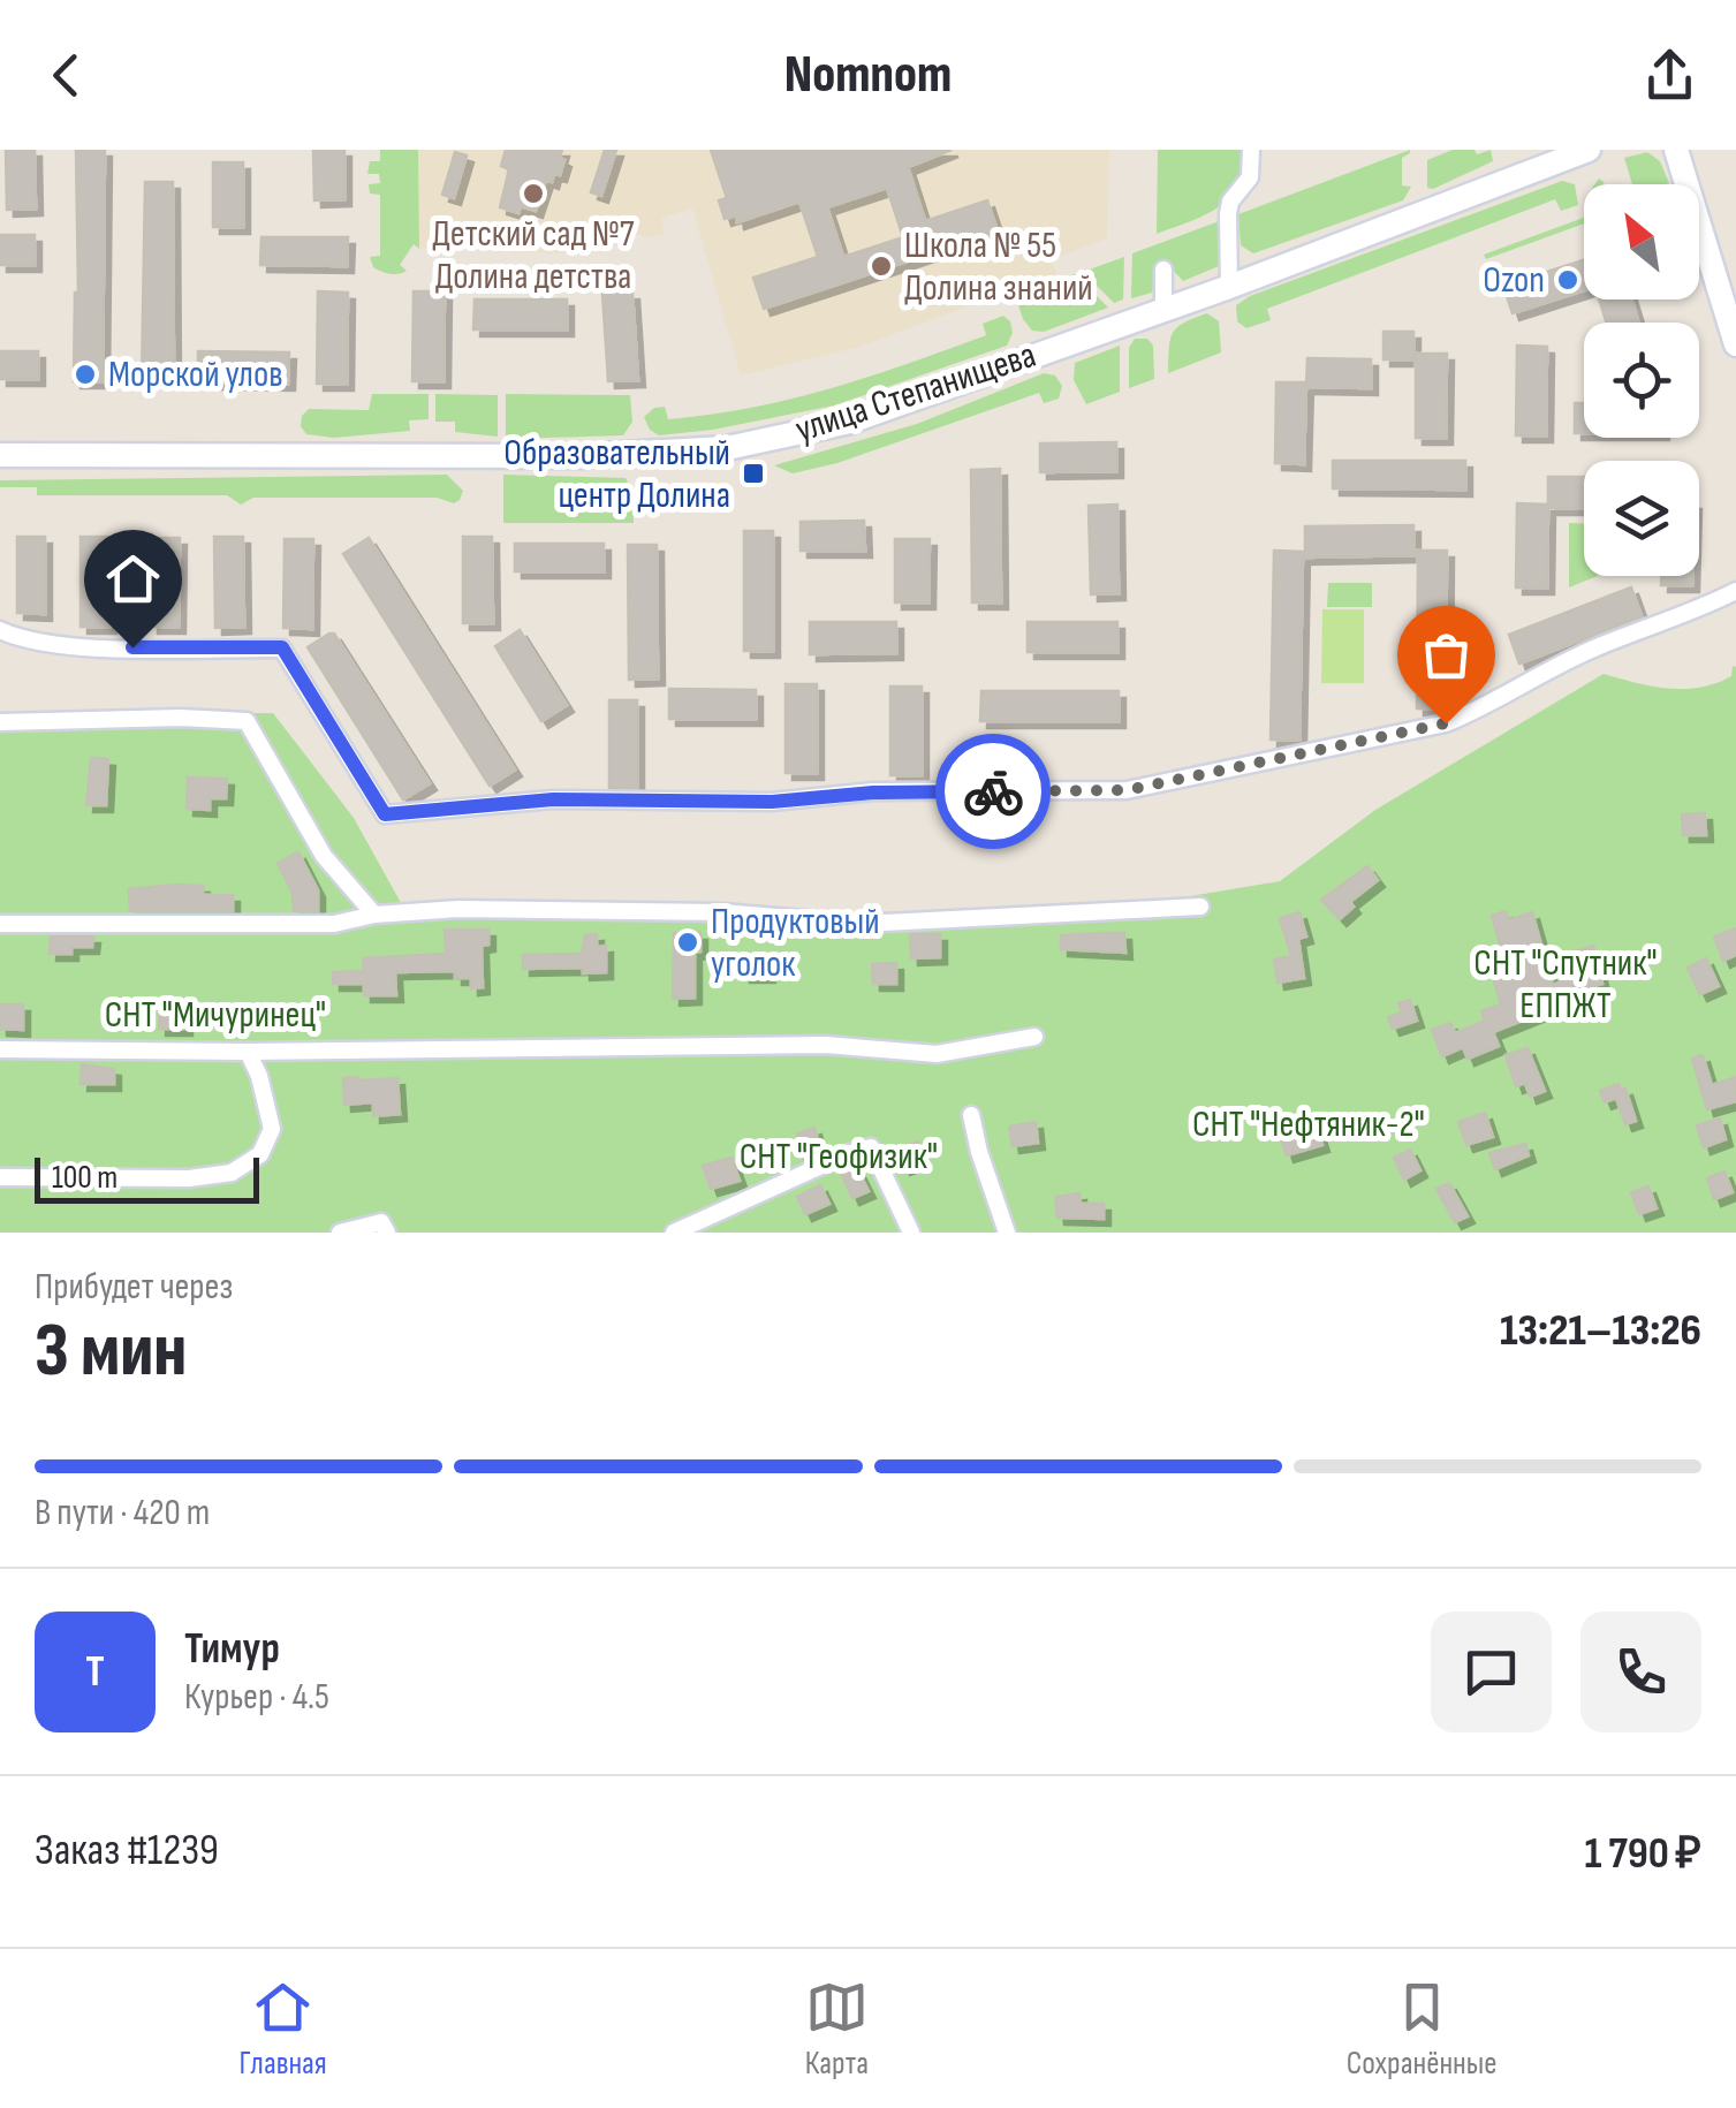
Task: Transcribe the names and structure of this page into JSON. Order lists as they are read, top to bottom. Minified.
{"streets":{"street":["улица Степанищева"]},"parks":["СНТ \"Спутник\" ЕППЖТ","СНТ \"Мичуринец\"","СНТ \"Нефтяник-2\"","СНТ \"Геофизик\""],"places":{"other":["Детский сад №7 Долина детства","Школа № 55 Долина знаний","Ozon","Морской улов","Продуктовый уголок"],"transit":["Образовательный центр Долина"]},"scale_bar":"100 m","north":"top left","page":{"header":"Nomnom","scale":"100 m","heading":["3 мин","Прибудет через","13:21–13:26"],"panel":["Тимур","Курьер · 4.5","Заказ #1239","1 790 ₽"],"bar":"В пути · 420 m","round":"Т","tabs":["Главная","Карта","Сохранённые"]}}
